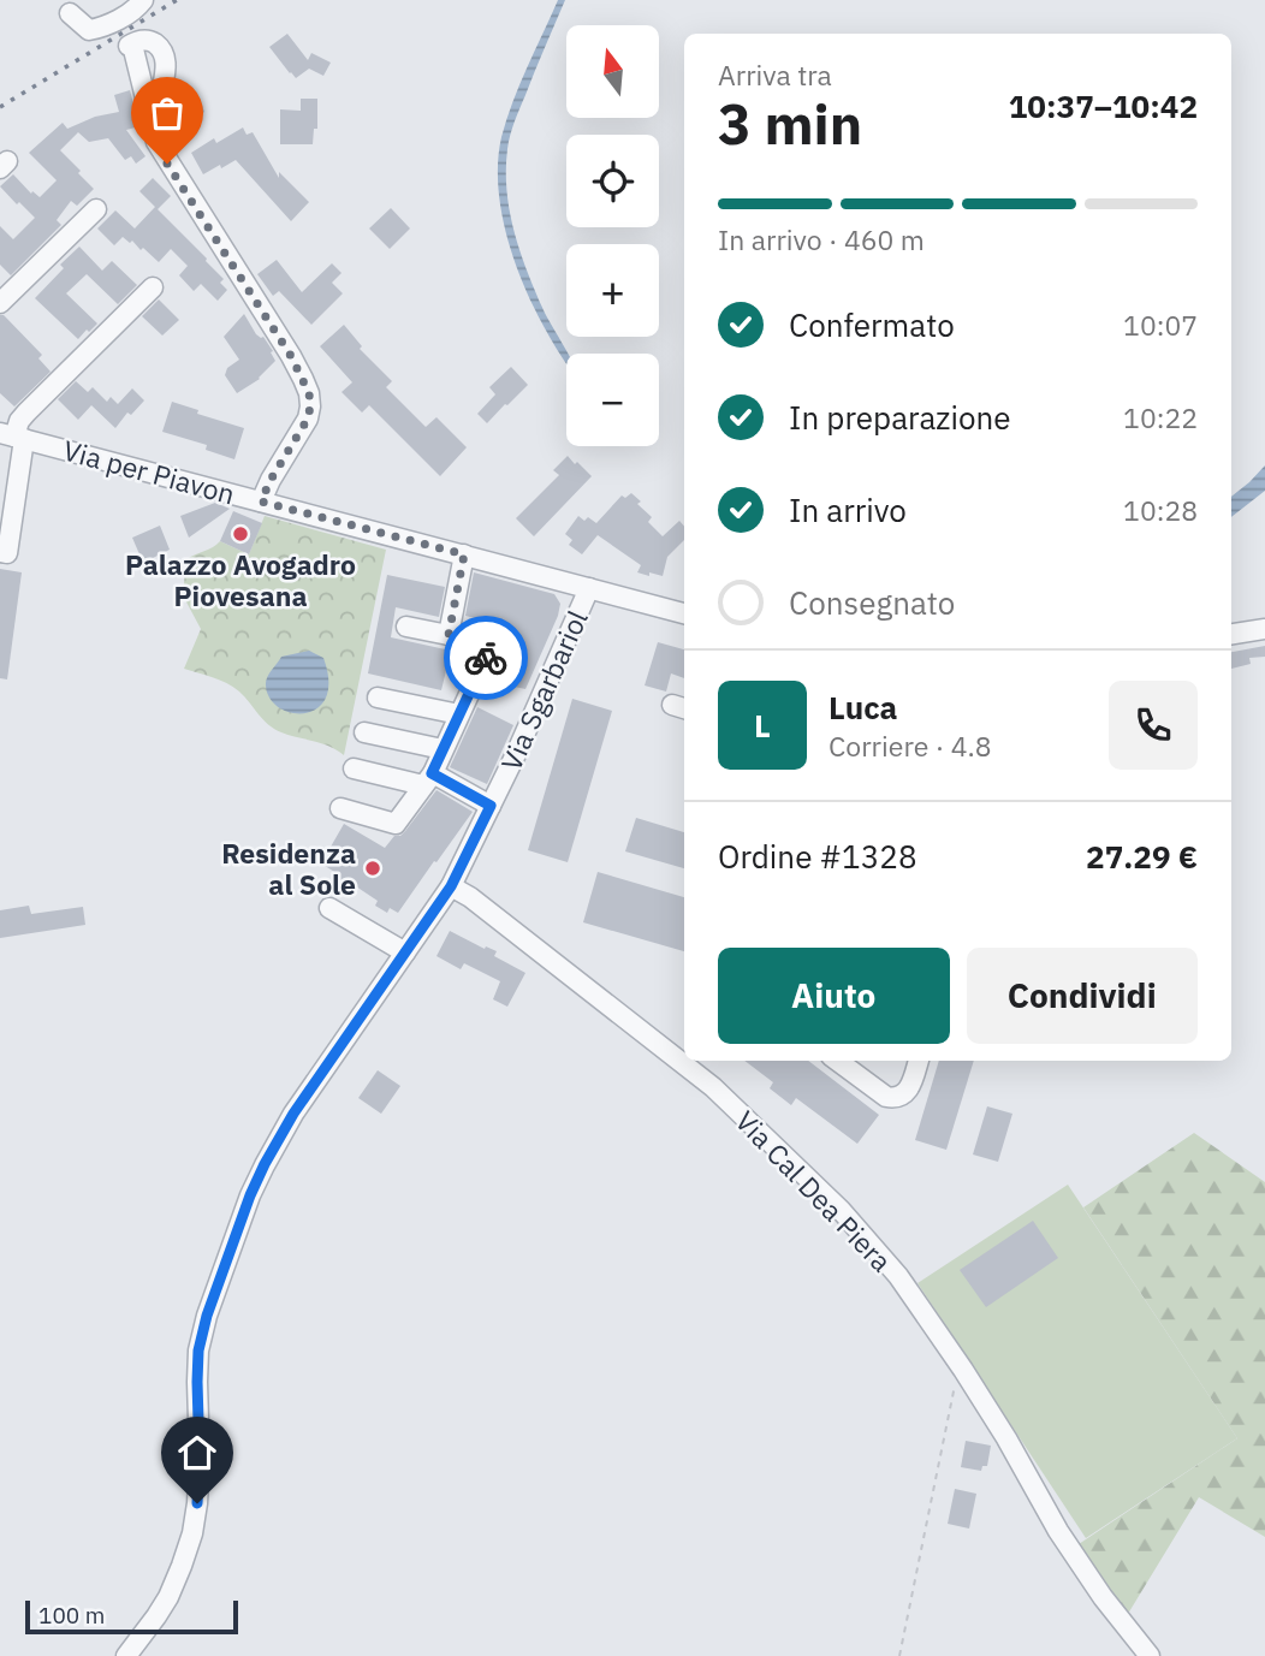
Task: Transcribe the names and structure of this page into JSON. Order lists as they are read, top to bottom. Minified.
{"streets":{"street":["Via per Piavon","Via Sgarbariol","Via Cal Dea Piera"]},"crossings":[["Via per Piavon","Via Sgarbariol"],["Via Sgarbariol","Via Cal Dea Piera"]],"places":["Palazzo Avogadro Piovesana","Residenza al Sole"],"scale_bar":"100 m","north":"top","page":{"map_buttons":["+","−"],"heading":["3 min","Arriva tra","10:37–10:42"],"panel":["Luca","Corriere · 4.8","Ordine #1328","27.29 €"],"bar":"In arrivo · 460 m","list":[["Confermato","10:07"],["In preparazione","10:22"],["In arrivo","10:28"],"Consegnato"],"round":"L","buttons":["Aiuto","Condividi"],"scale":"100 m"}}
